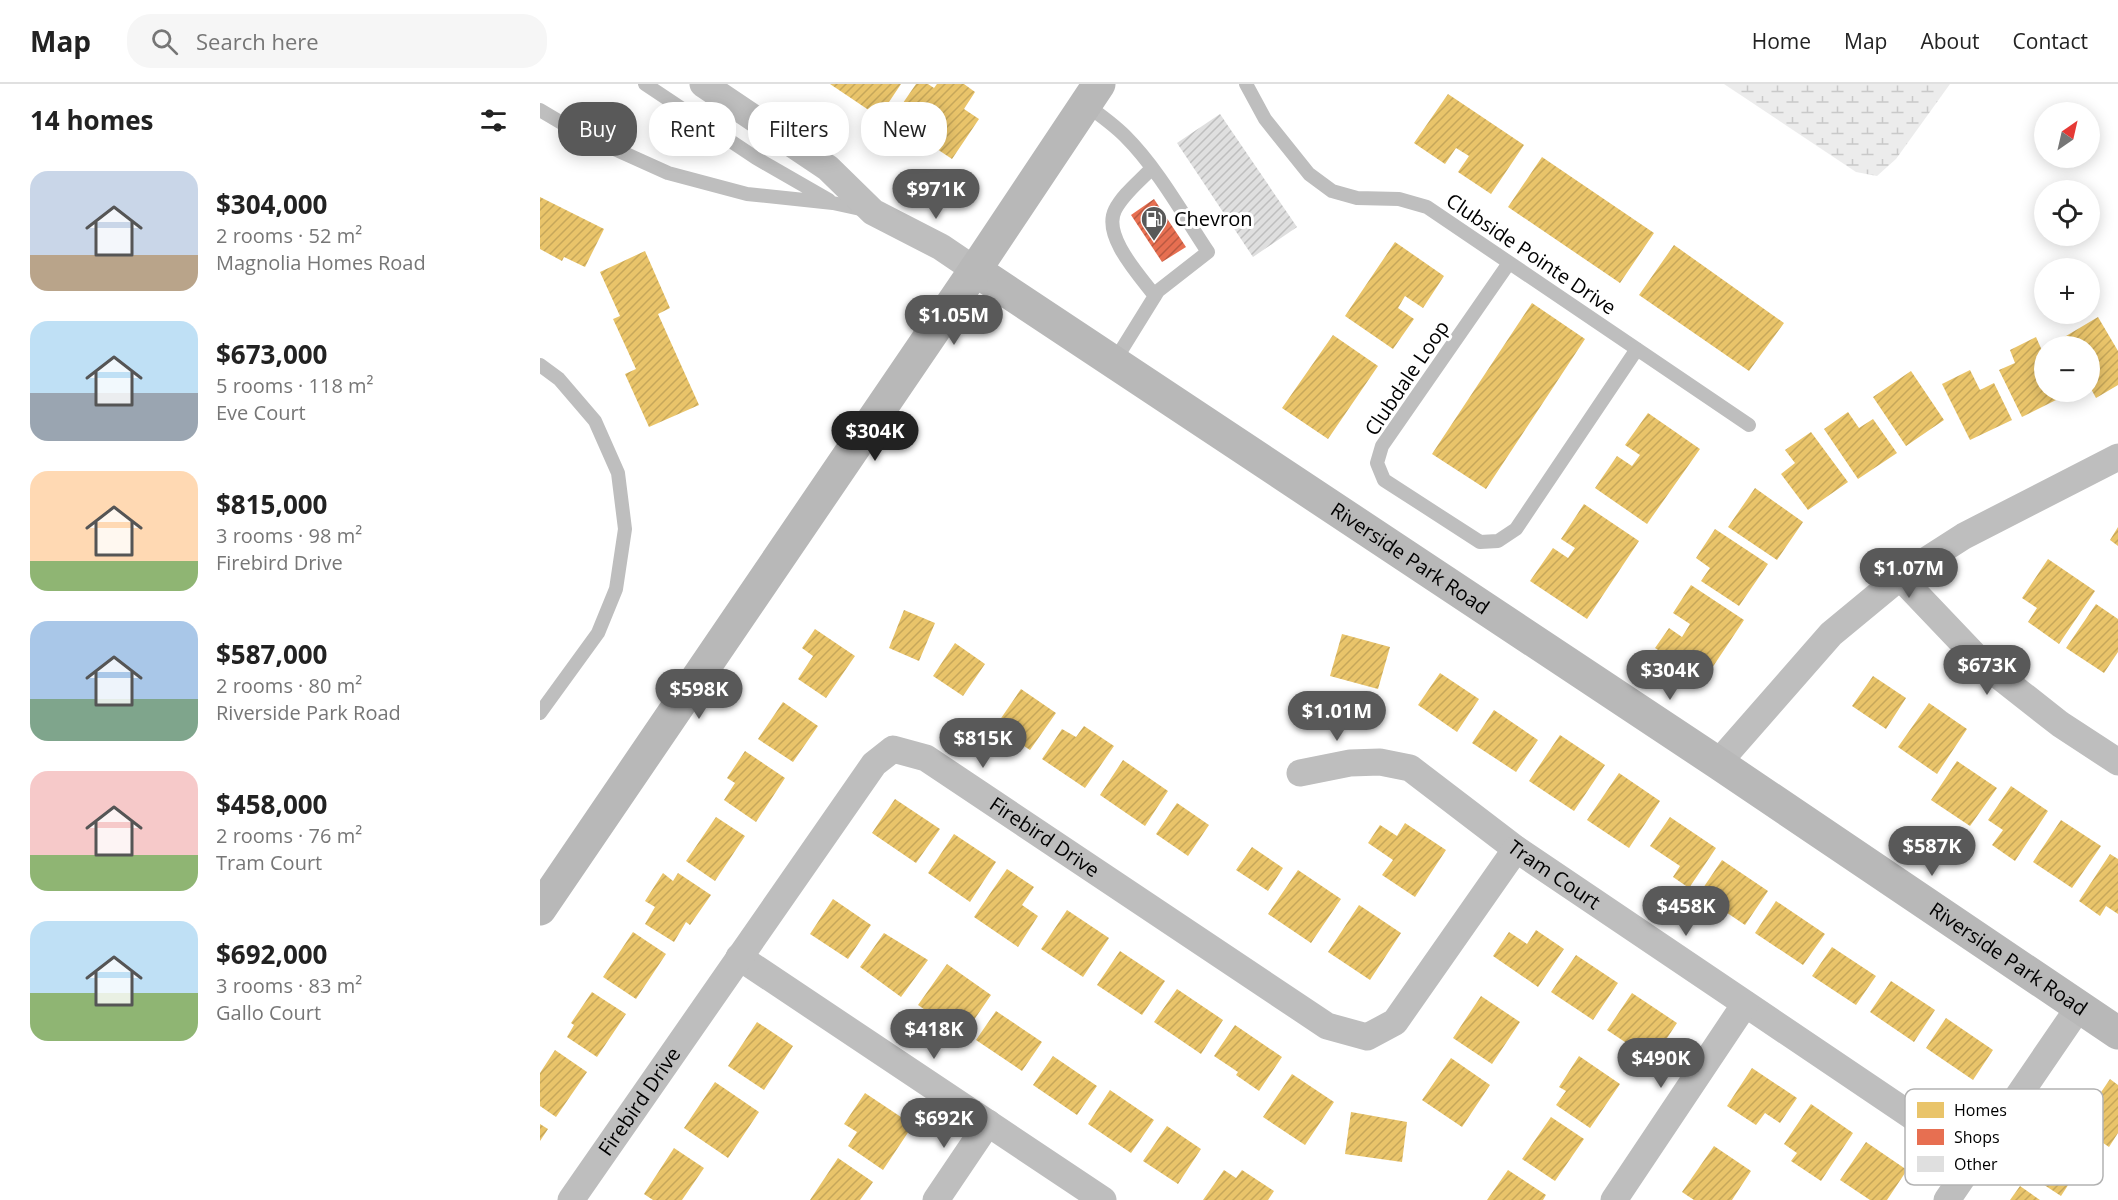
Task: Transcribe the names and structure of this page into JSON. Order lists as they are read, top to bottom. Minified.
{"streets":{"street":["Riverside Park Road","Firebird Drive","Tram Court"],"lane":["Clubside Pointe Drive","Clubdale Loop"]},"crossings":[["Clubside Pointe Drive","Clubdale Loop"],["Firebird Drive","Tram Court"]],"places":{"fuel station":["Chevron"]},"legend":["Homes","Shops","Other"],"north":"top right","page":{"header":"Map","search":"Search here","nav":["Home","Map","About","Contact"],"heading":"14 homes","map_buttons":["+","−"],"chip":["Buy","Rent","Filters","New"],"list":[{"name":"$304,000","note":"2 rooms · 52 m² · Magnolia Homes Road"},{"name":"$673,000","note":"5 rooms · 118 m² · Eve Court"},{"name":"$815,000","note":"3 rooms · 98 m² · Firebird Drive"},{"name":"$587,000","note":"2 rooms · 80 m² · Riverside Park Road"},{"name":"$458,000","note":"2 rooms · 76 m² · Tram Court"},{"name":"$692,000","note":"3 rooms · 83 m² · Gallo Court"}],"price":["$971K","$1.05M","$304K","$1.07M","$673K","$304K","$598K","$1.01M","$815K","$587K","$458K","$418K","$490K","$692K"]}}
